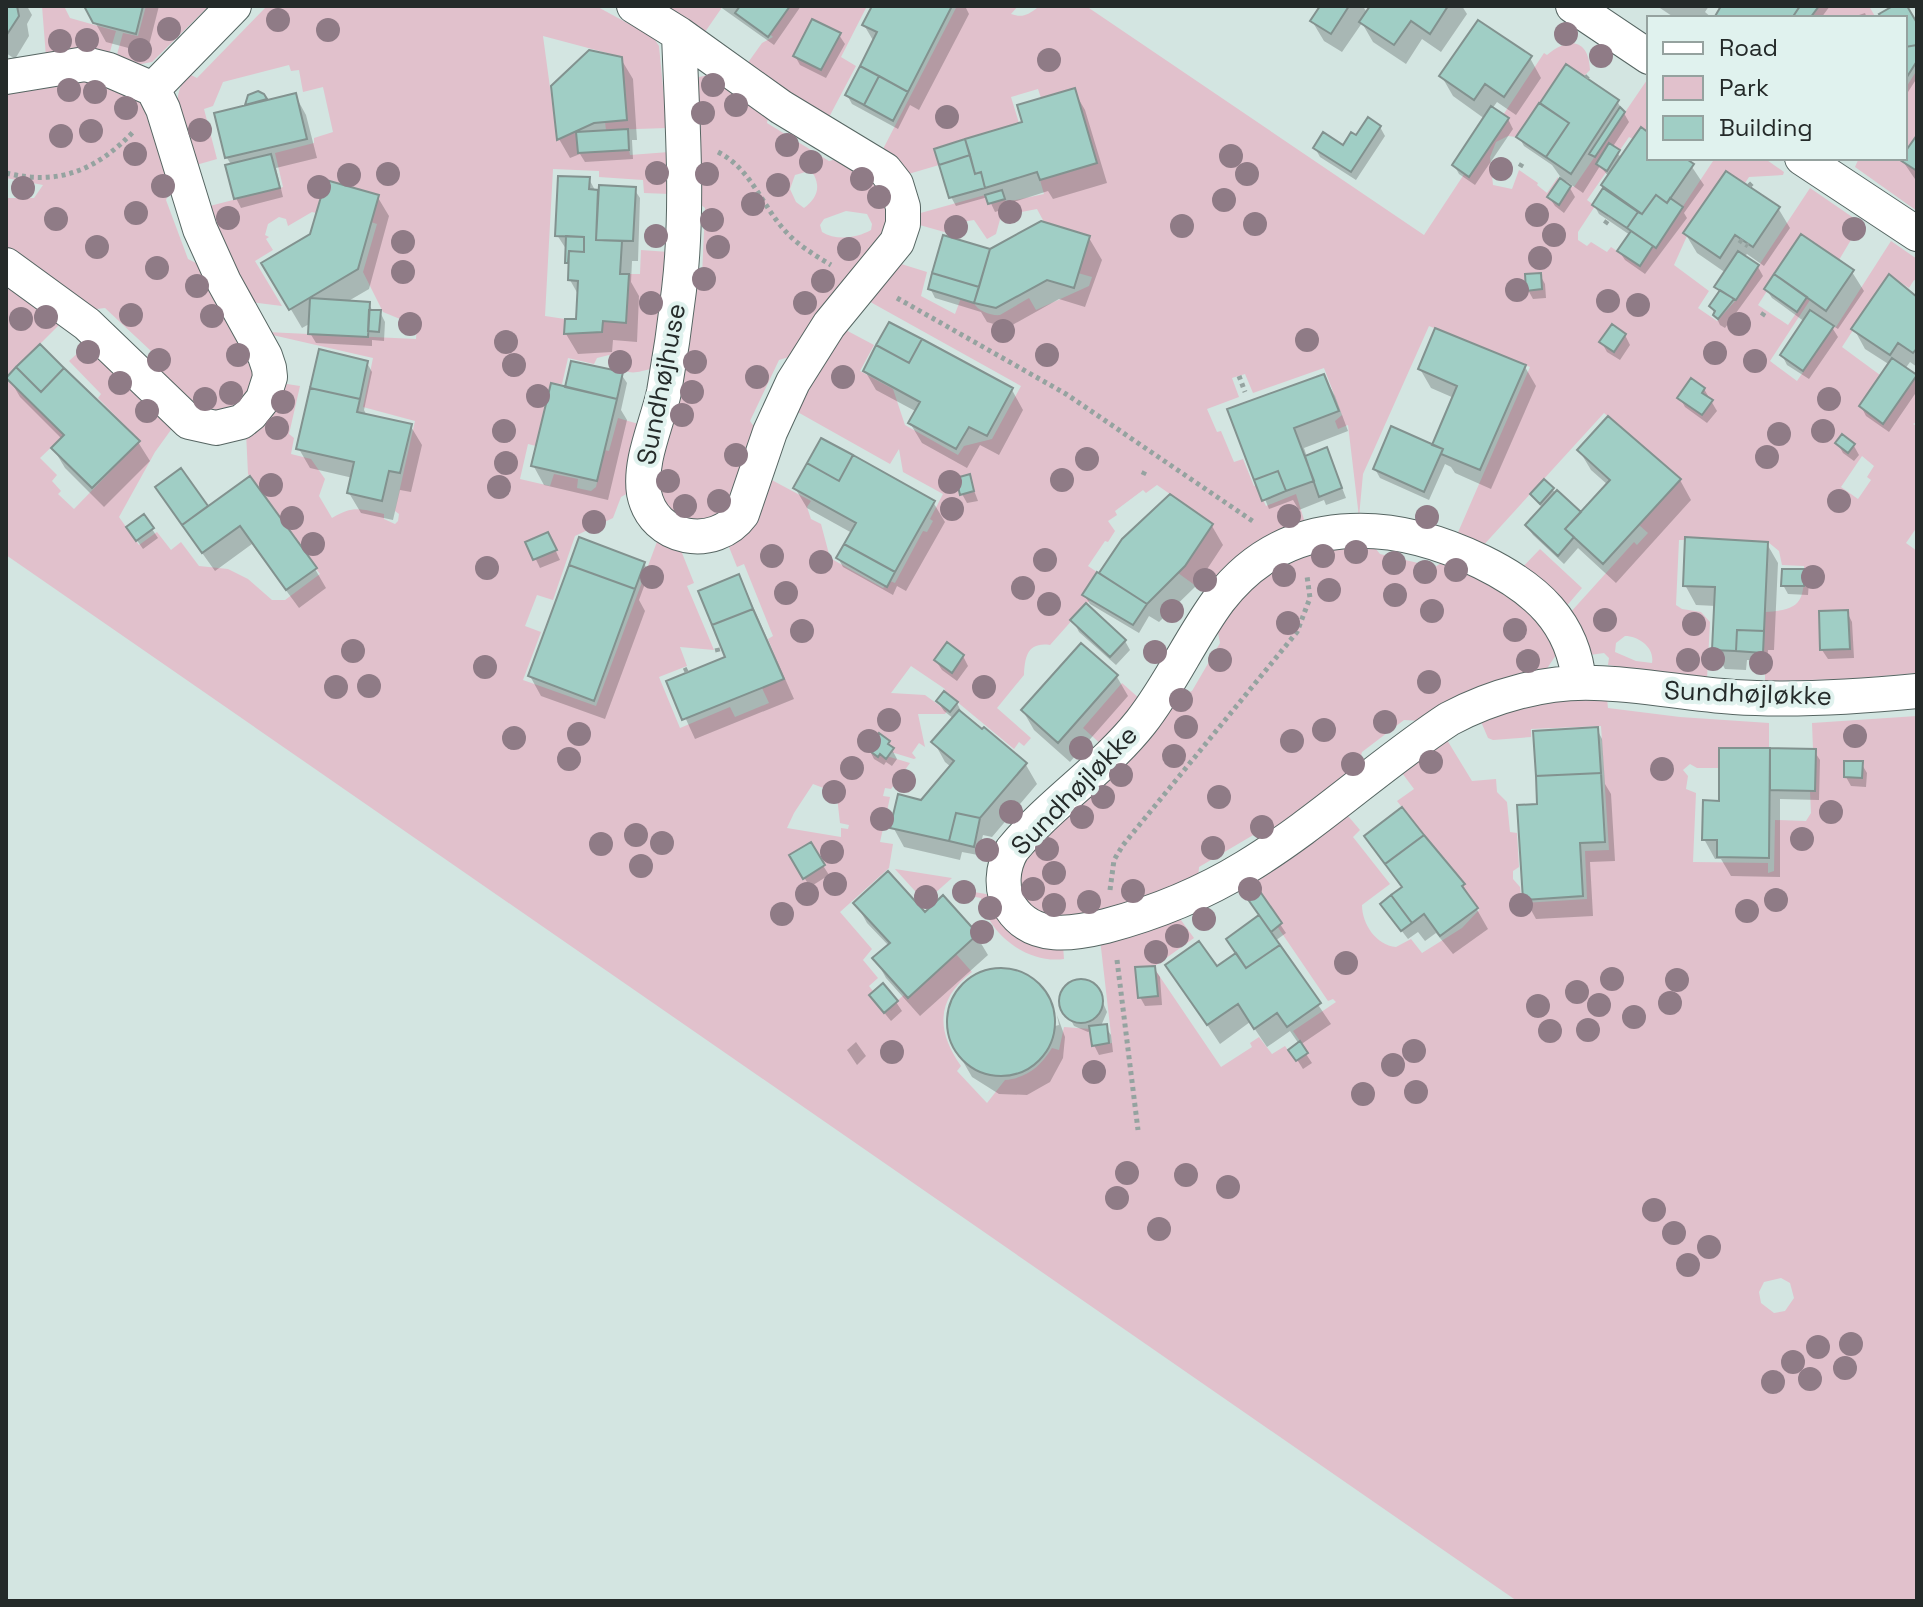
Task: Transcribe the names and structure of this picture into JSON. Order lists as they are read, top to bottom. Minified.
{"streets":{"street":["Sundhøjhuse","Sundhøjløkke"]},"legend":["Road","Park","Building"]}
